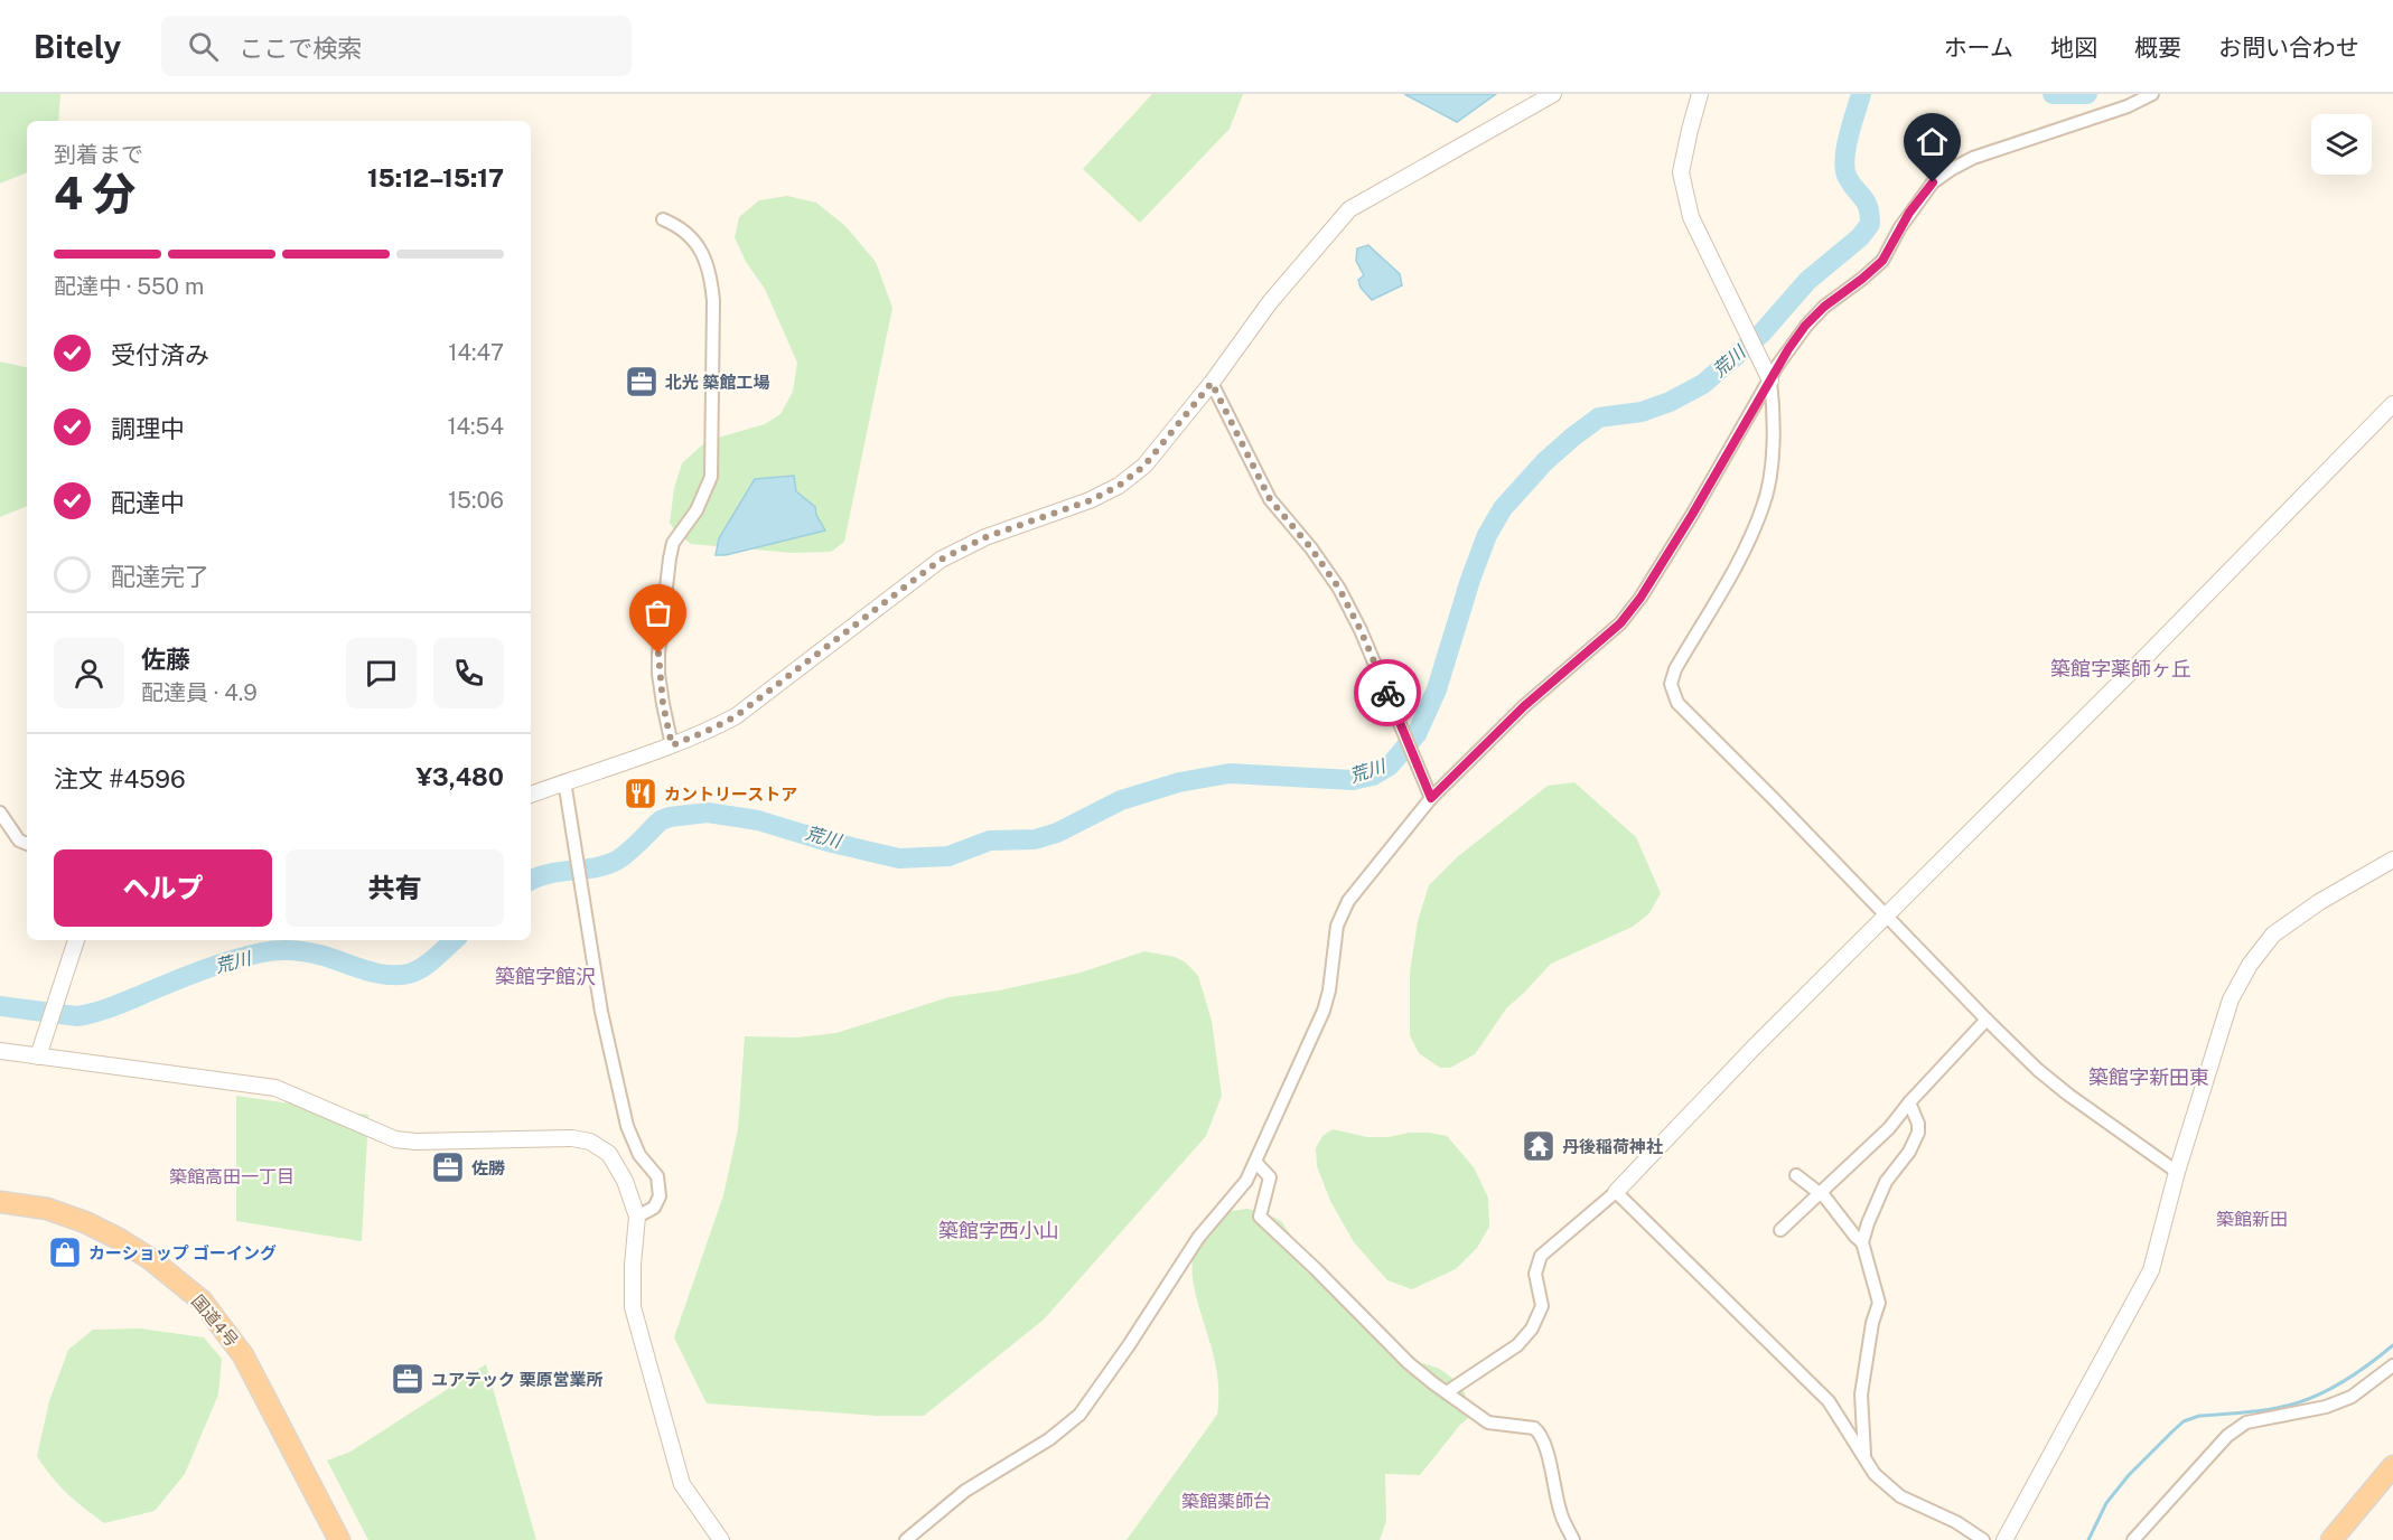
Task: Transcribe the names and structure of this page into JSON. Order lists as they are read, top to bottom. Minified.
{"streets":{"highway":["国道4号"]},"districts":["築館字薬師ヶ丘","築館字館沢","築館字新田東","築館高田一丁目","築館新田","築館字西小山","築館薬師台"],"water":["荒川"],"places":{"office":["北光 築館工場","佐勝","ユアテック 栗原営業所"],"restaurant":["カントリーストア"],"temple":["丹後稲荷神社"],"shop":["カーショップ ゴーイング"]},"page":{"header":"Bitely","search":"ここで検索","nav":["ホーム","地図","概要","お問い合わせ"],"heading":["4 分","到着まで","15:12–15:17"],"panel":["佐藤","配達員 · 4.9","注文 #4596","¥3,480"],"bar":"配達中 · 550 m","list":[["受付済み","14:47"],["調理中","14:54"],["配達中","15:06"],"配達完了"],"buttons":["ヘルプ","共有"]}}
